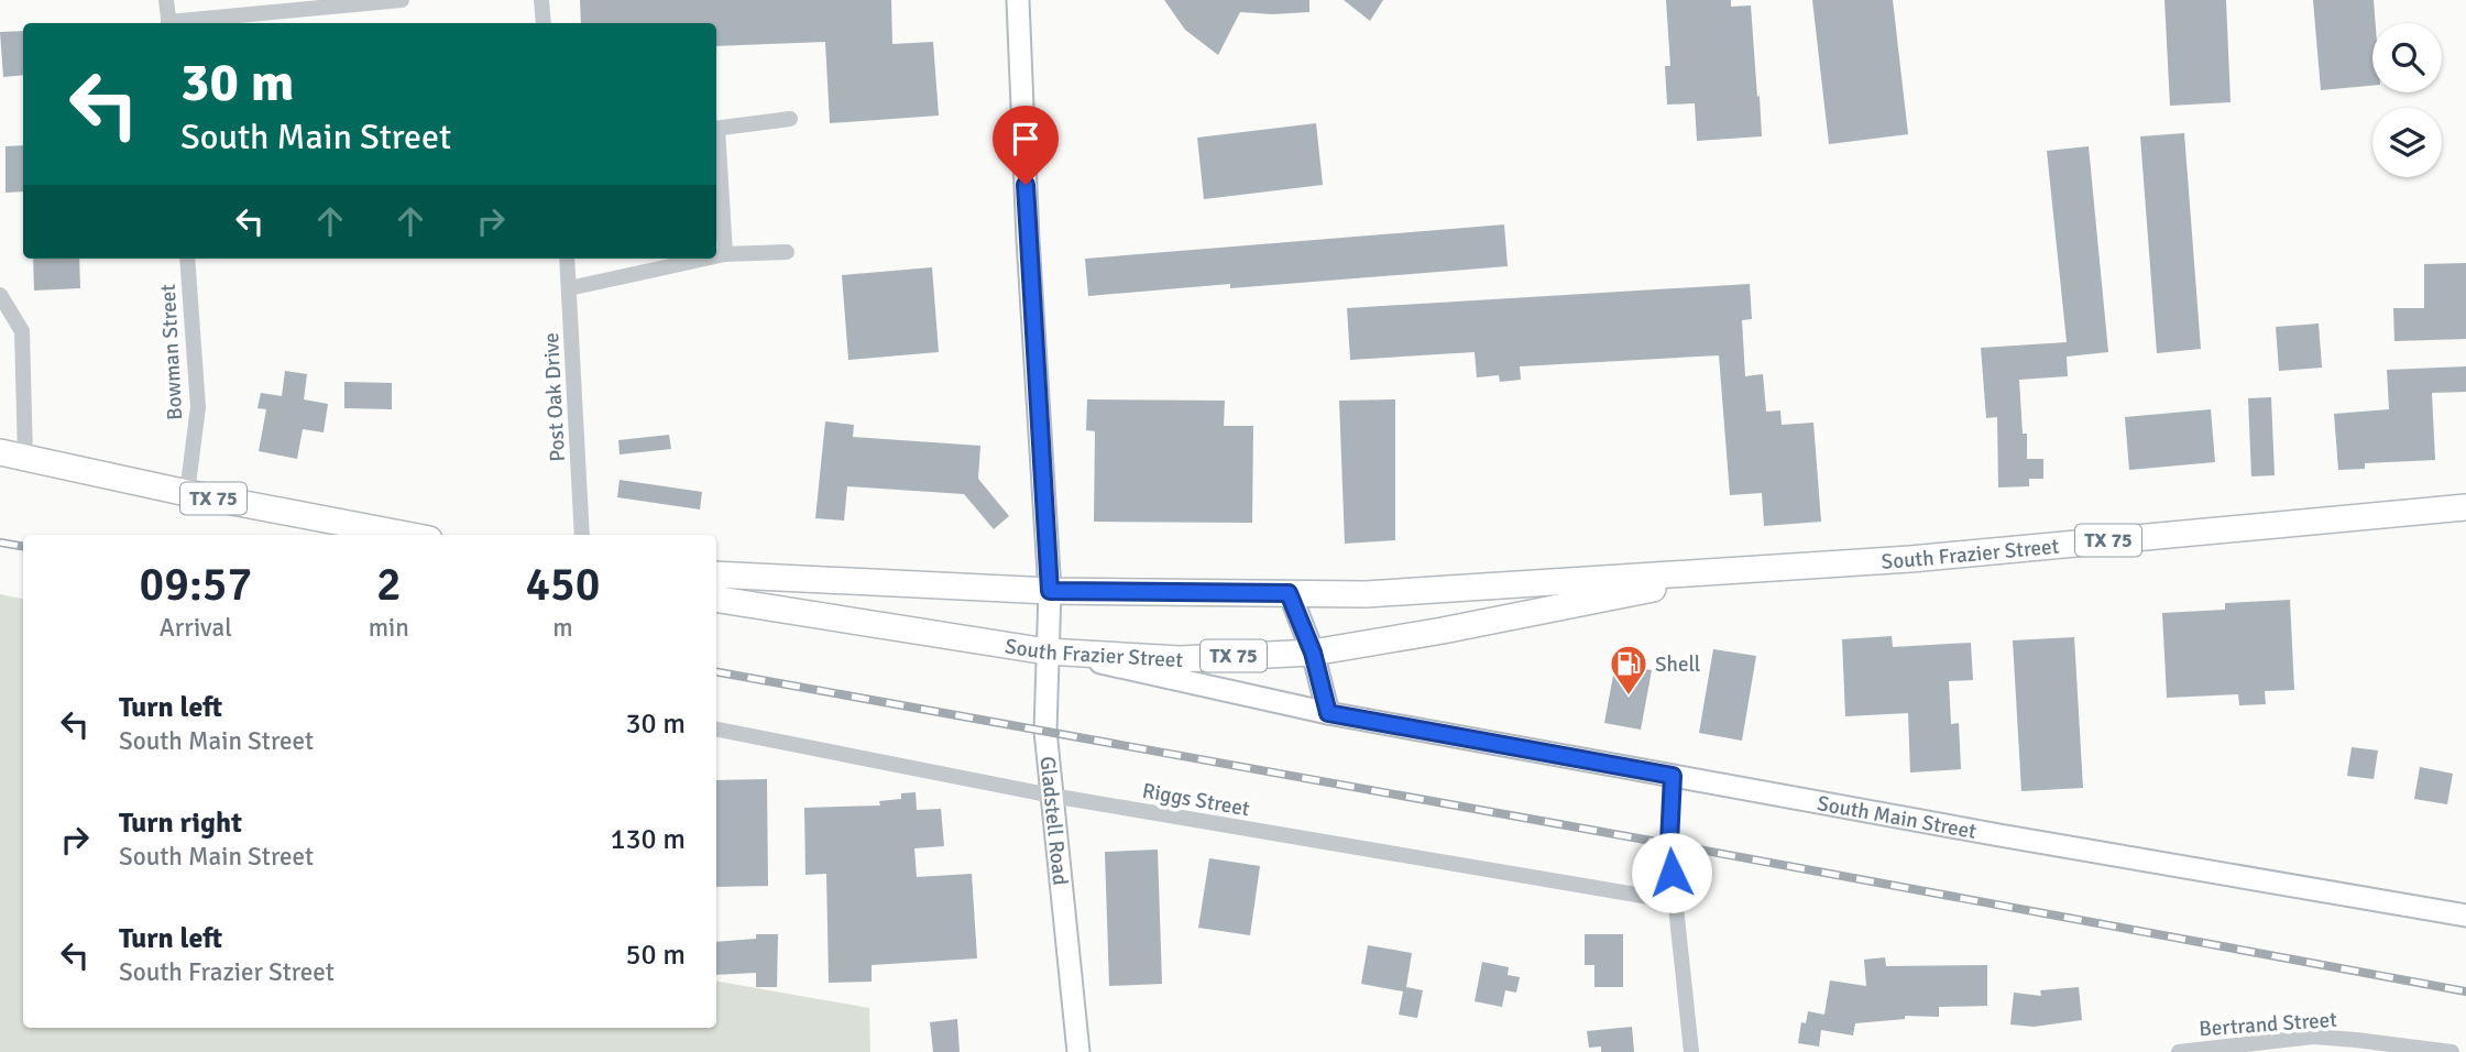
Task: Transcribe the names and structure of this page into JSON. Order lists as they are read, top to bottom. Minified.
{"streets":{"main road":["TX 75","South Frazier Street"],"street":["Bowman Street","Post Oak Drive","Riggs Street","South Main Street","Gladstell Road","Bertrand Street"]},"crossings":[["Bowman Street","TX 75"],["South Frazier Street","South Main Street"],["South Frazier Street","Gladstell Road"],["Riggs Street","Gladstell Road"],["South Main Street","Gladstell Road"]],"places":{"fuel station":["Shell"]},"page":{"turn":["30 m","South Main Street"],"eta":["09:57","Arrival","2","min","450","m"],"list":[{"name":"Turn left","note":"South Main Street","value":"30 m"},{"name":"Turn right","note":"South Main Street","value":"130 m"},{"name":"Turn left","note":"South Frazier Street","value":"50 m"}]}}
